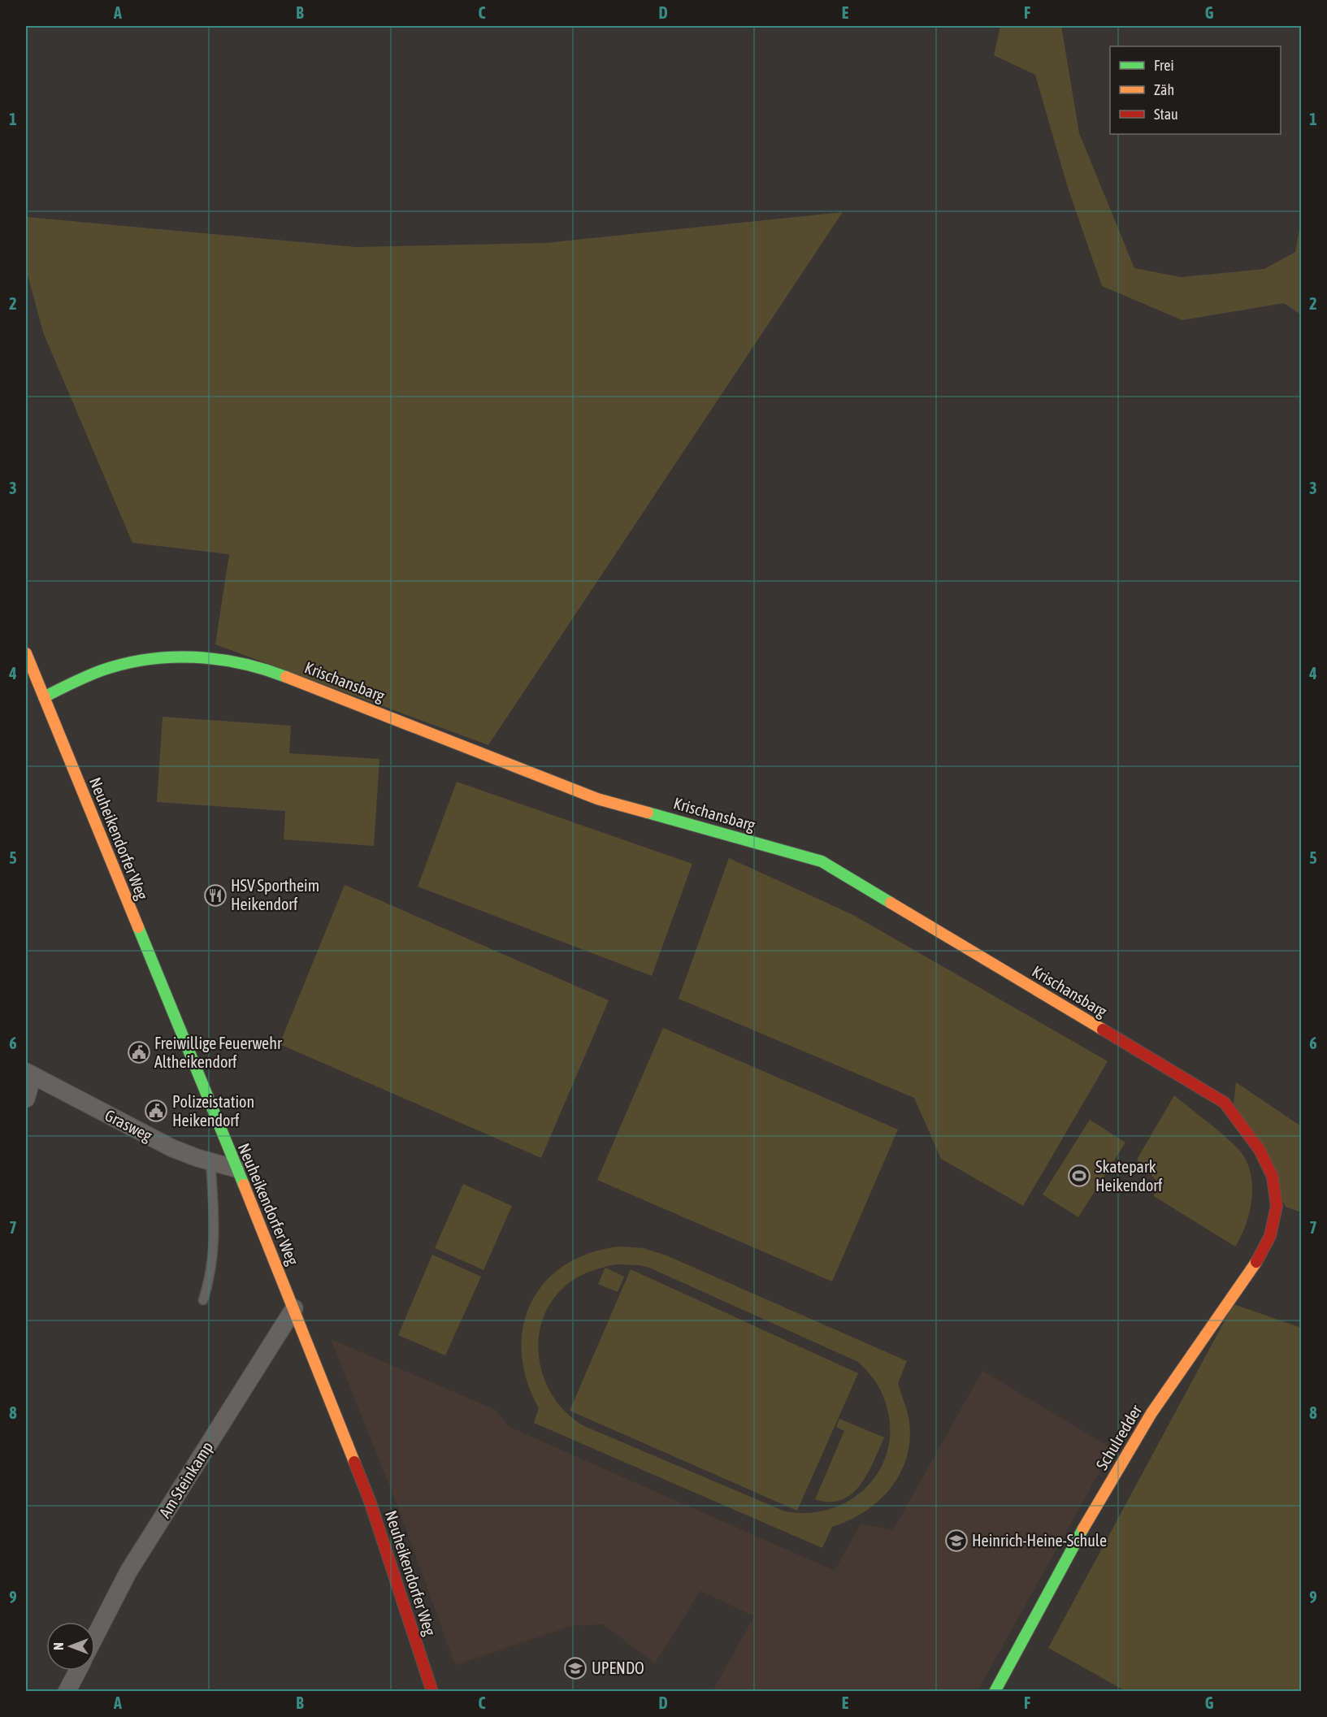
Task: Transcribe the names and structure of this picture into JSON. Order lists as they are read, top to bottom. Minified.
{"streets":{"street":["Krischansbarg","Neuheikendorfer Weg","Grasweg","Schulredder","Am Steinkamp"]},"crossings":[["Krischansbarg","Neuheikendorfer Weg"],["Krischansbarg","Schulredder"],["Neuheikendorfer Weg","Grasweg"],["Neuheikendorfer Weg","Am Steinkamp"]],"places":{"restaurant":["HSV Sportheim Heikendorf"],"public building":["Freiwillige Feuerwehr Altheikendorf","Polizeistation Heikendorf"],"sports":["Skatepark Heikendorf"],"school or university":["Heinrich-Heine-Schule","UPENDO"]},"legend":["Frei","Zäh","Stau"],"north":"left","grid":{"columns":["A","B","C","D","E","F","G"],"rows":["1","2","3","4","5","6","7","8","9"]}}
